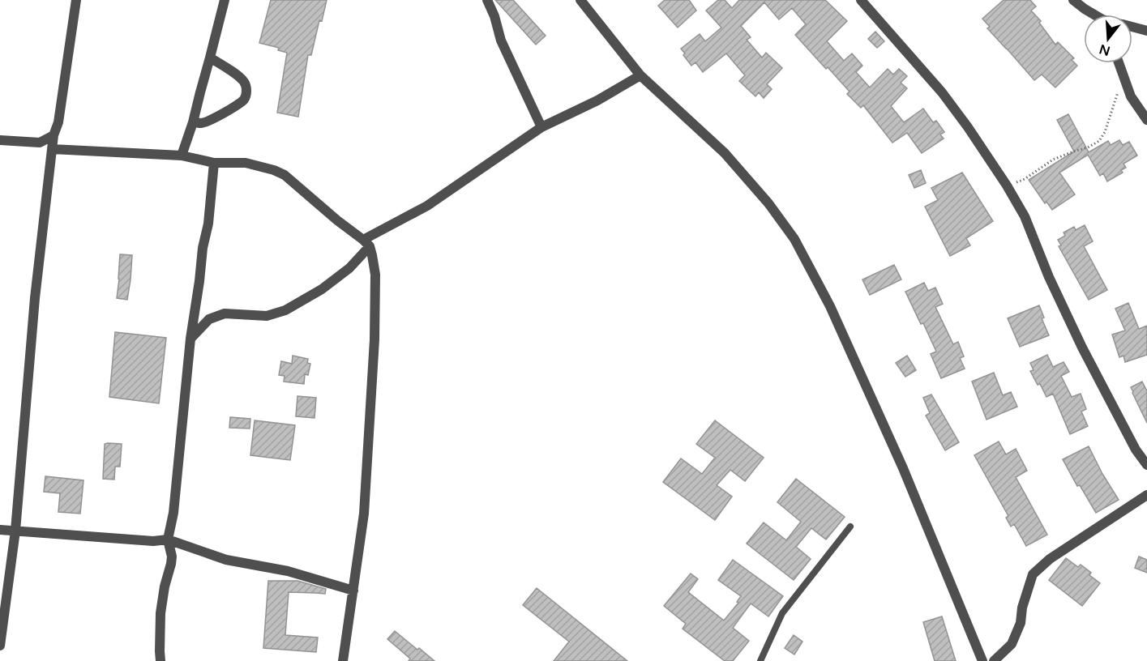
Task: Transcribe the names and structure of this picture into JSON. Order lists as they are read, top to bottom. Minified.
{"north":"bottom"}
